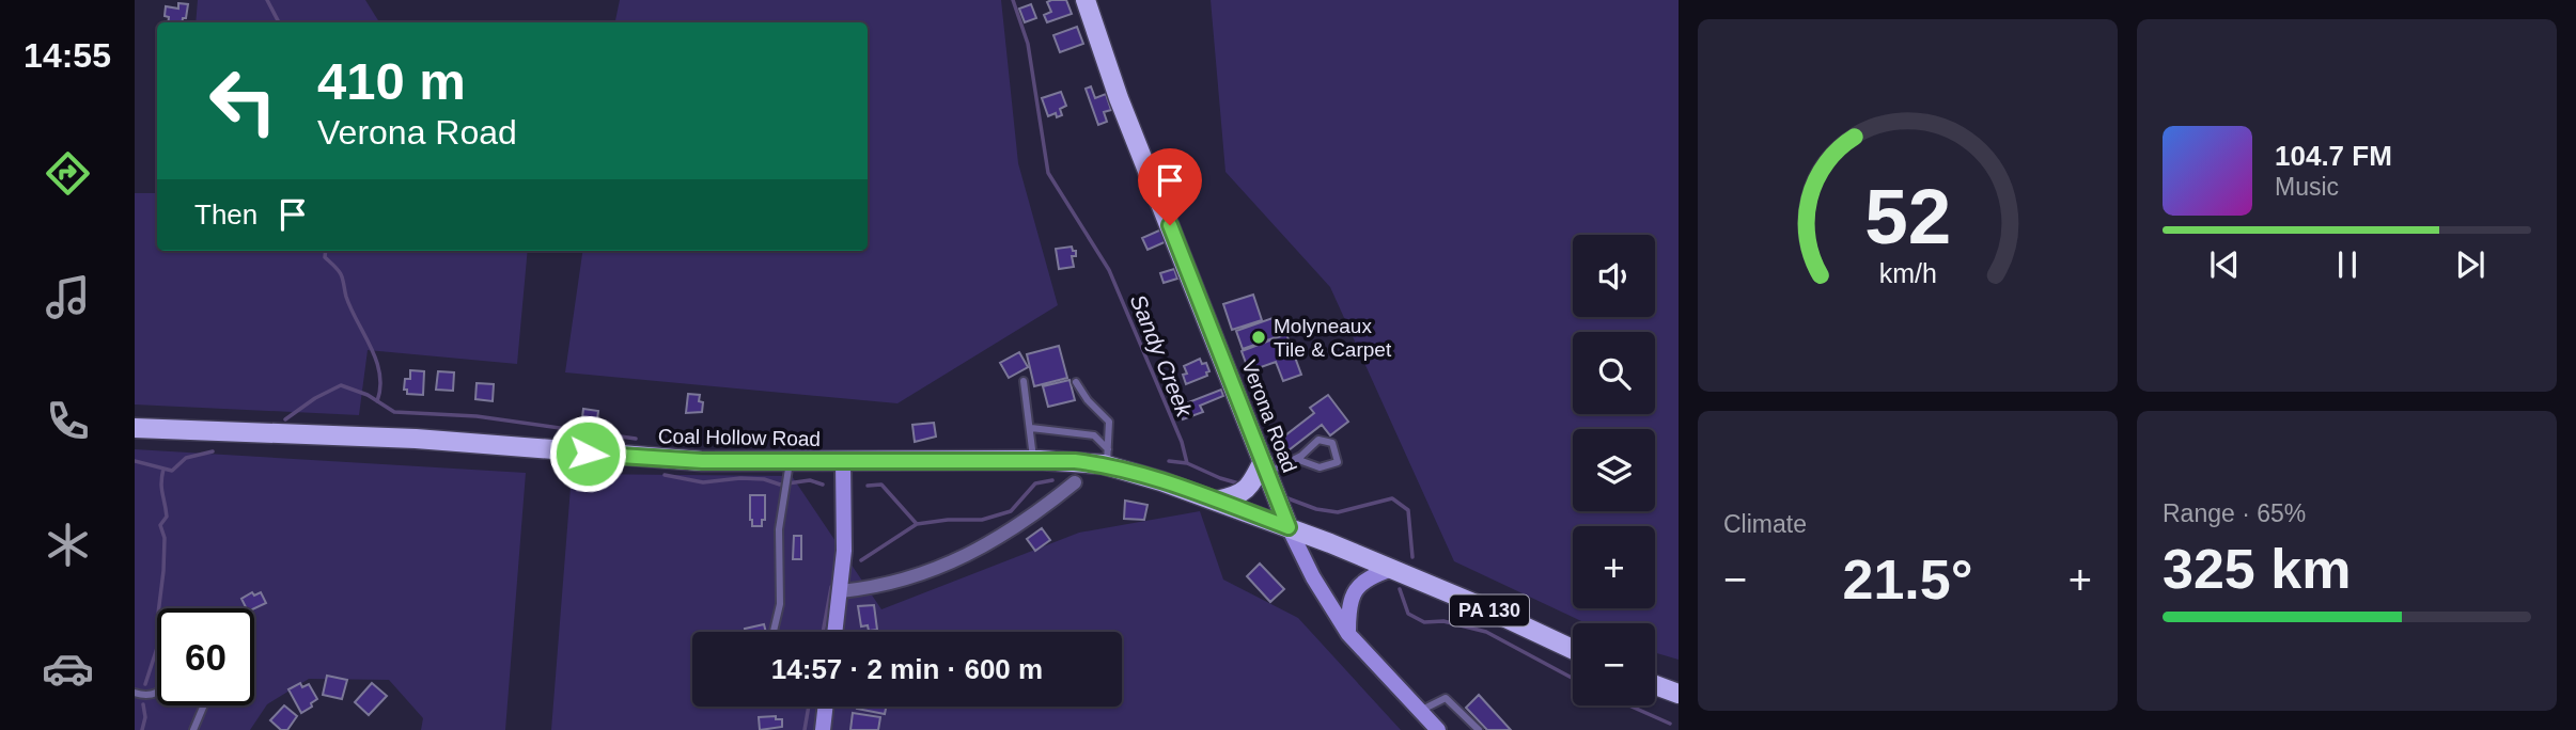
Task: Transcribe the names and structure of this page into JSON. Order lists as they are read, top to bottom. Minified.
{"streets":{"main road":["Verona Road","Coal Hollow Road","PA 130"]},"crossings":[["Verona Road","Coal Hollow Road"],["Verona Road","PA 130"],["Coal Hollow Road","PA 130"]],"water":["Sandy Creek"],"places":["Molyneaux Tile & Carpet"],"page":{"tabs":"14:55","turn":["410 m","Verona Road"],"song":["104.7 FM","Music"],"then":"Then","map_buttons":["+","−"],"tile":["Climate",["Range · 65%","325 km"]],"heat":["−","21.5°","+"],"limit":"60","trip":"14:57 · 2 min · 600 m","gauge":["52","km/h"]}}
